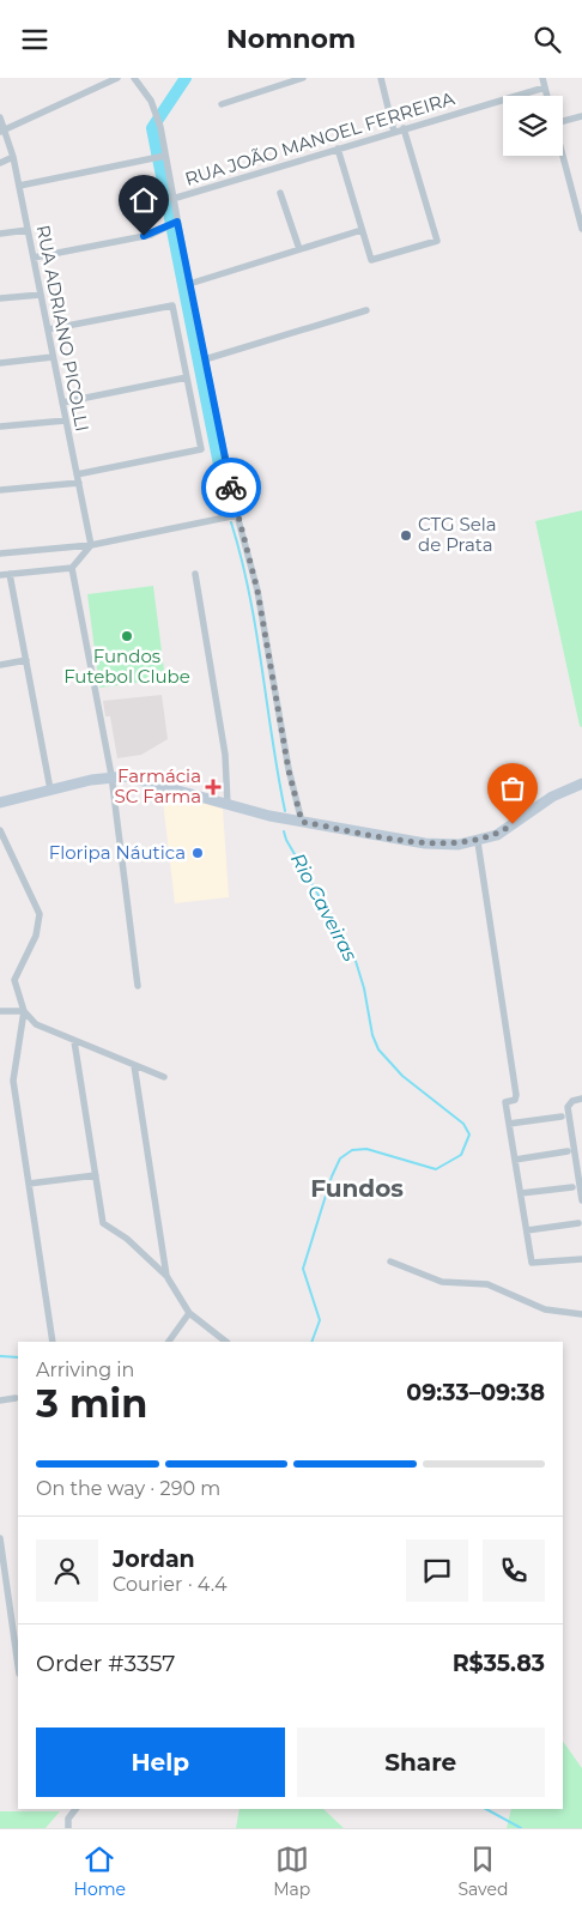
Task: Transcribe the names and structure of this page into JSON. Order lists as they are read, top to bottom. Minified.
{"streets":{"street":["RUA JOÃO MANOEL FERREIRA","RUA ADRIANO PICOLLI"]},"districts":["Fundos"],"water":["Rio Caveiras"],"places":{"other":["CTG Sela de Prata","Fundos Futebol Clube","Floripa Náutica"],"health":["Farmácia SC Farma"]},"page":{"header":"Nomnom","heading":["3 min","Arriving in","09:33–09:38"],"panel":["Jordan","Courier · 4.4","Order #3357","R$35.83"],"bar":"On the way · 290 m","buttons":["Help","Share"],"tabs":["Home","Map","Saved"]}}
